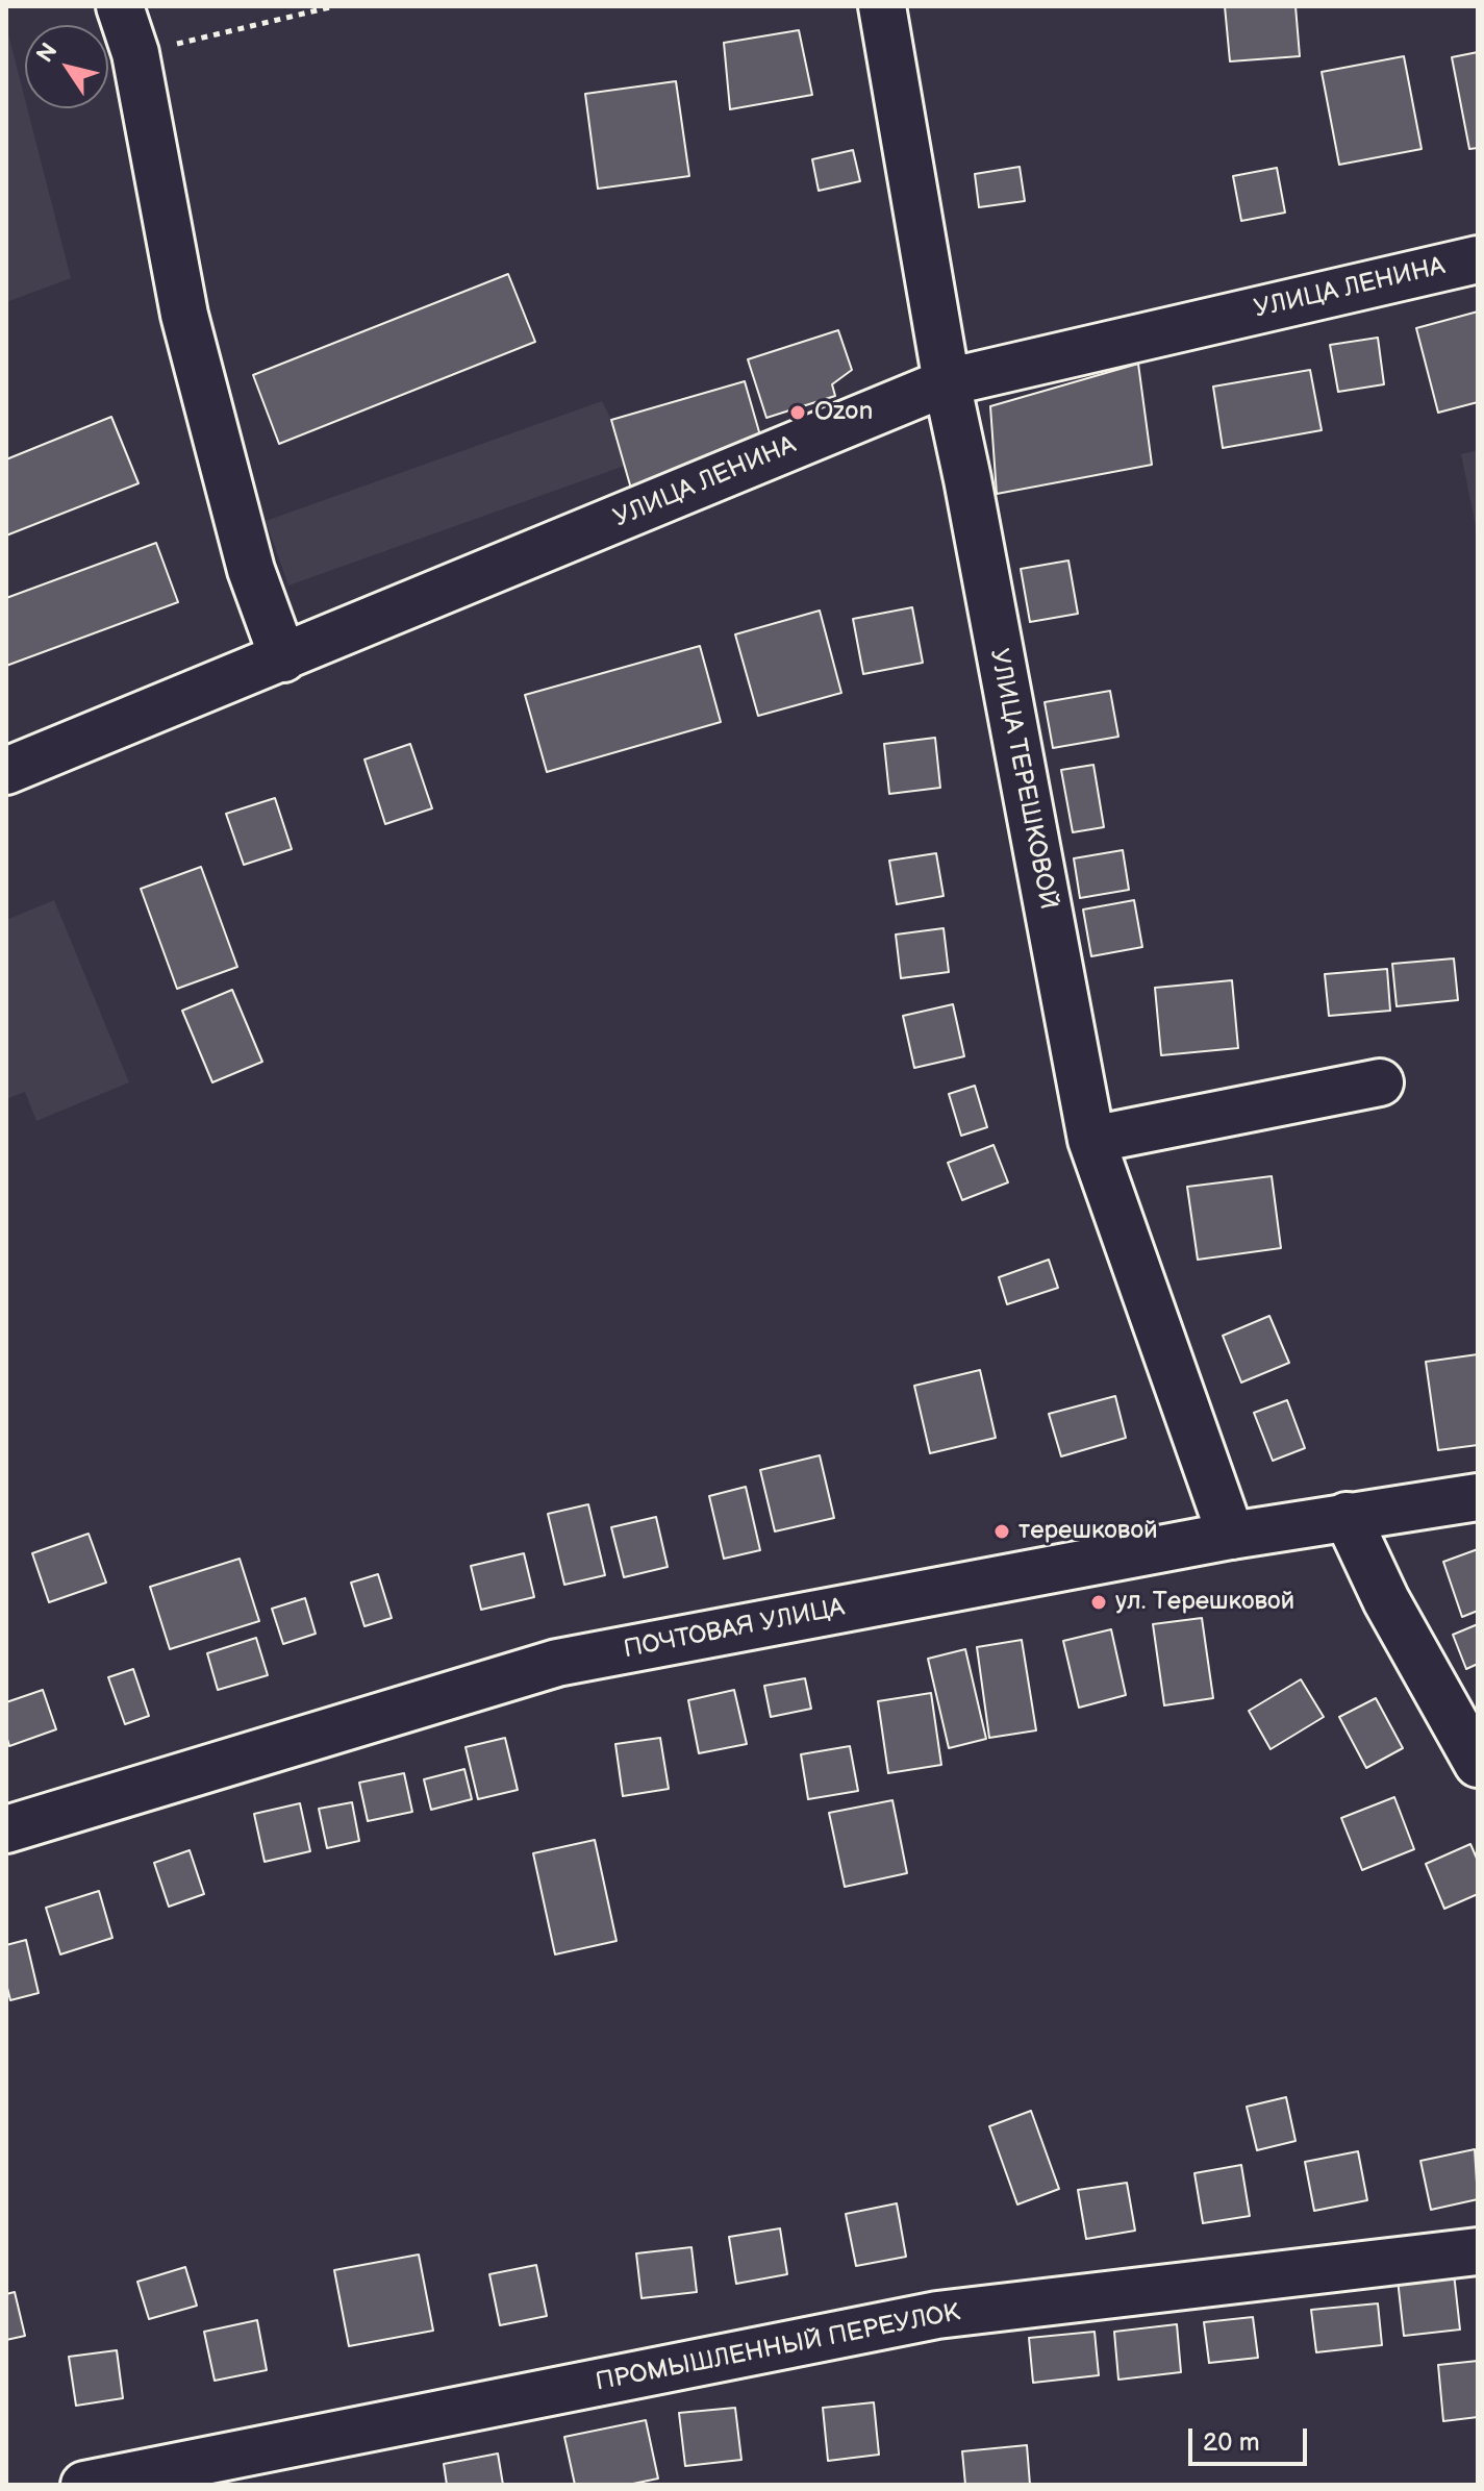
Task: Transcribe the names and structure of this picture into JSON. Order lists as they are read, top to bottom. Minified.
{"streets":{"street":["УЛИЦА ЛЕНИНА","УЛИЦА ТЕРЕШКОВОЙ","ПОЧТОВАЯ УЛИЦА","ПРОМЫШЛЕННЫЙ ПЕРЕУЛОК"]},"crossings":[["УЛИЦА ЛЕНИНА","УЛИЦА ТЕРЕШКОВОЙ"],["УЛИЦА ТЕРЕШКОВОЙ","ПОЧТОВАЯ УЛИЦА"]],"places":["Ozon","терешковой","ул. Терешковой"],"scale_bar":"20 m","north":"top left"}
